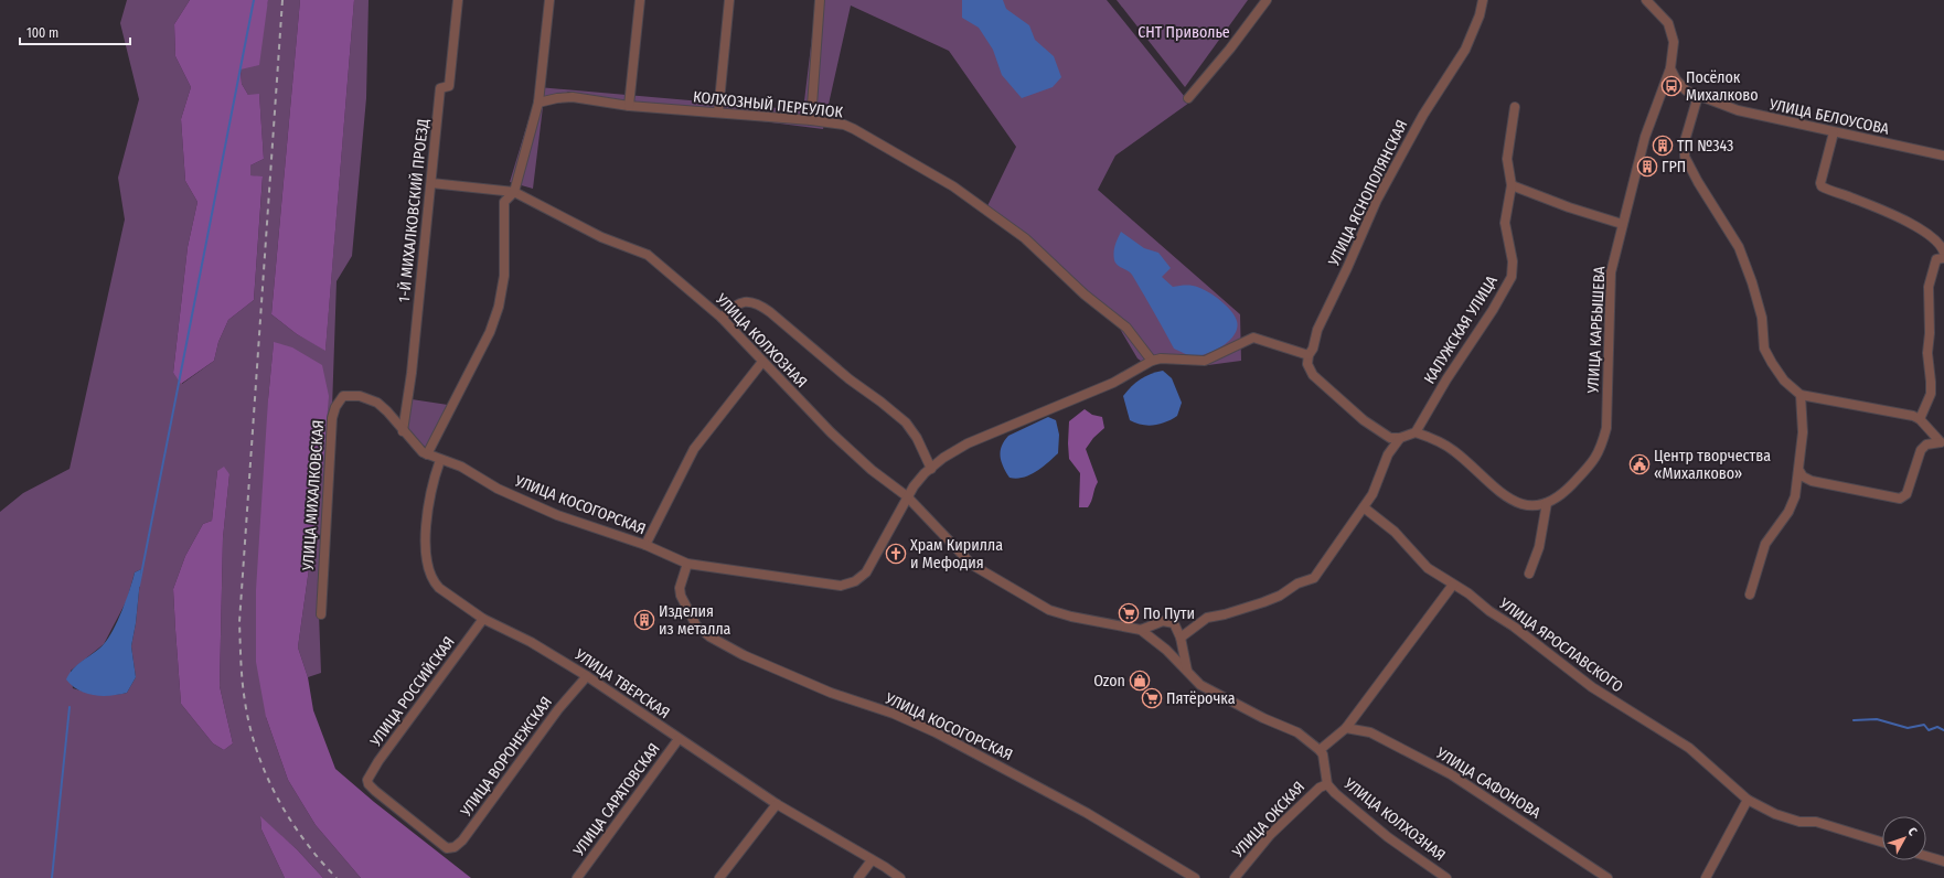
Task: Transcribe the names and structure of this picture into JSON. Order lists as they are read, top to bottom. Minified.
{"streets":{"street":["КОЛХОЗНЫЙ ПЕРЕУЛОК","УЛИЦА БЕЛОУСОВА","УЛИЦА ЯСНОПОЛЯНСКАЯ","1-Й МИХАЛКОВСКИЙ ПРОЕЗД","КАЛУЖСКАЯ УЛИЦА","УЛИЦА КАРБЫШЕВА","УЛИЦА КОЛХОЗНАЯ","УЛИЦА МИХАЛКОВСКАЯ","УЛИЦА КОСОГОРСКАЯ","УЛИЦА ЯРОСЛАВСКОГО","УЛИЦА ТВЕРСКАЯ","УЛИЦА РОССИЙСКАЯ","УЛИЦА ВОРОНЕЖСКАЯ","УЛИЦА САФОНОВА","УЛИЦА САРАТОВСКАЯ","УЛИЦА ОКСКАЯ"]},"crossings":[["КОЛХОЗНЫЙ ПЕРЕУЛОК","УЛИЦА КОСОГОРСКАЯ"],["УЛИЦА БЕЛОУСОВА","УЛИЦА КАРБЫШЕВА"],["1-Й МИХАЛКОВСКИЙ ПРОЕЗД","УЛИЦА КОЛХОЗНАЯ"],["1-Й МИХАЛКОВСКИЙ ПРОЕЗД","УЛИЦА МИХАЛКОВСКАЯ"],["УЛИЦА КОЛХОЗНАЯ","УЛИЦА КОСОГОРСКАЯ"],["УЛИЦА КОЛХОЗНАЯ","УЛИЦА ОКСКАЯ"],["УЛИЦА МИХАЛКОВСКАЯ","УЛИЦА КОСОГОРСКАЯ"],["УЛИЦА МИХАЛКОВСКАЯ","УЛИЦА ТВЕРСКАЯ"],["УЛИЦА КОСОГОРСКАЯ","УЛИЦА ТВЕРСКАЯ"],["УЛИЦА ТВЕРСКАЯ","УЛИЦА РОССИЙСКАЯ"],["УЛИЦА ТВЕРСКАЯ","УЛИЦА ВОРОНЕЖСКАЯ"],["УЛИЦА ТВЕРСКАЯ","УЛИЦА САРАТОВСКАЯ"],["УЛИЦА РОССИЙСКАЯ","УЛИЦА ВОРОНЕЖСКАЯ"]],"parks":["СНТ Приволье"],"places":{"bus stop":["Посёлок Михалково"],"building":["ТП №343","ГРП","Изделия из металла"],"public building":["Центр творчества «Михалково»"],"church":["Храм Кирилла и Мефодия"],"supermarket":["По Пути","Пятёрочка"],"shop":["Ozon"]},"scale_bar":"100 m","north":"top right"}
